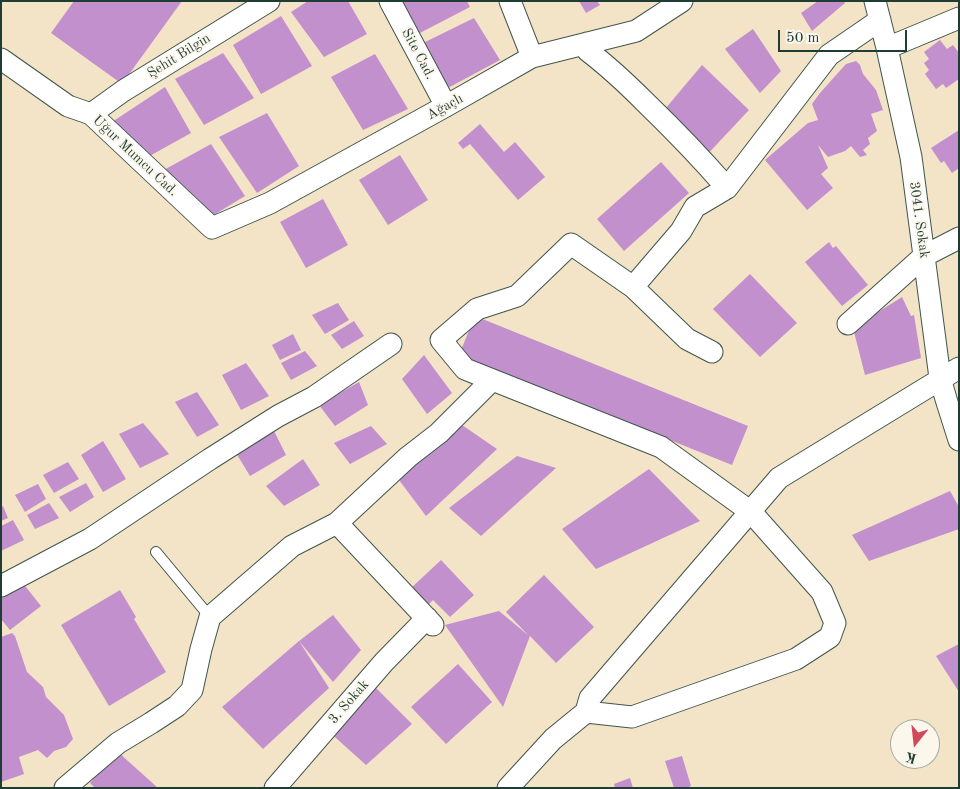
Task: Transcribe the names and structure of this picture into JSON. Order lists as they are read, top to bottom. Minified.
{"streets":{"street":["Site Cad.","Şehit Bilgin","Ağaçlı","Uğur Mumcu Cad.","3041. Sokak","3. Sokak"]},"crossings":[["Site Cad.","Ağaçlı"],["Şehit Bilgin","Uğur Mumcu Cad."],["Ağaçlı","Uğur Mumcu Cad."]],"scale_bar":"50 m","north":"bottom"}
